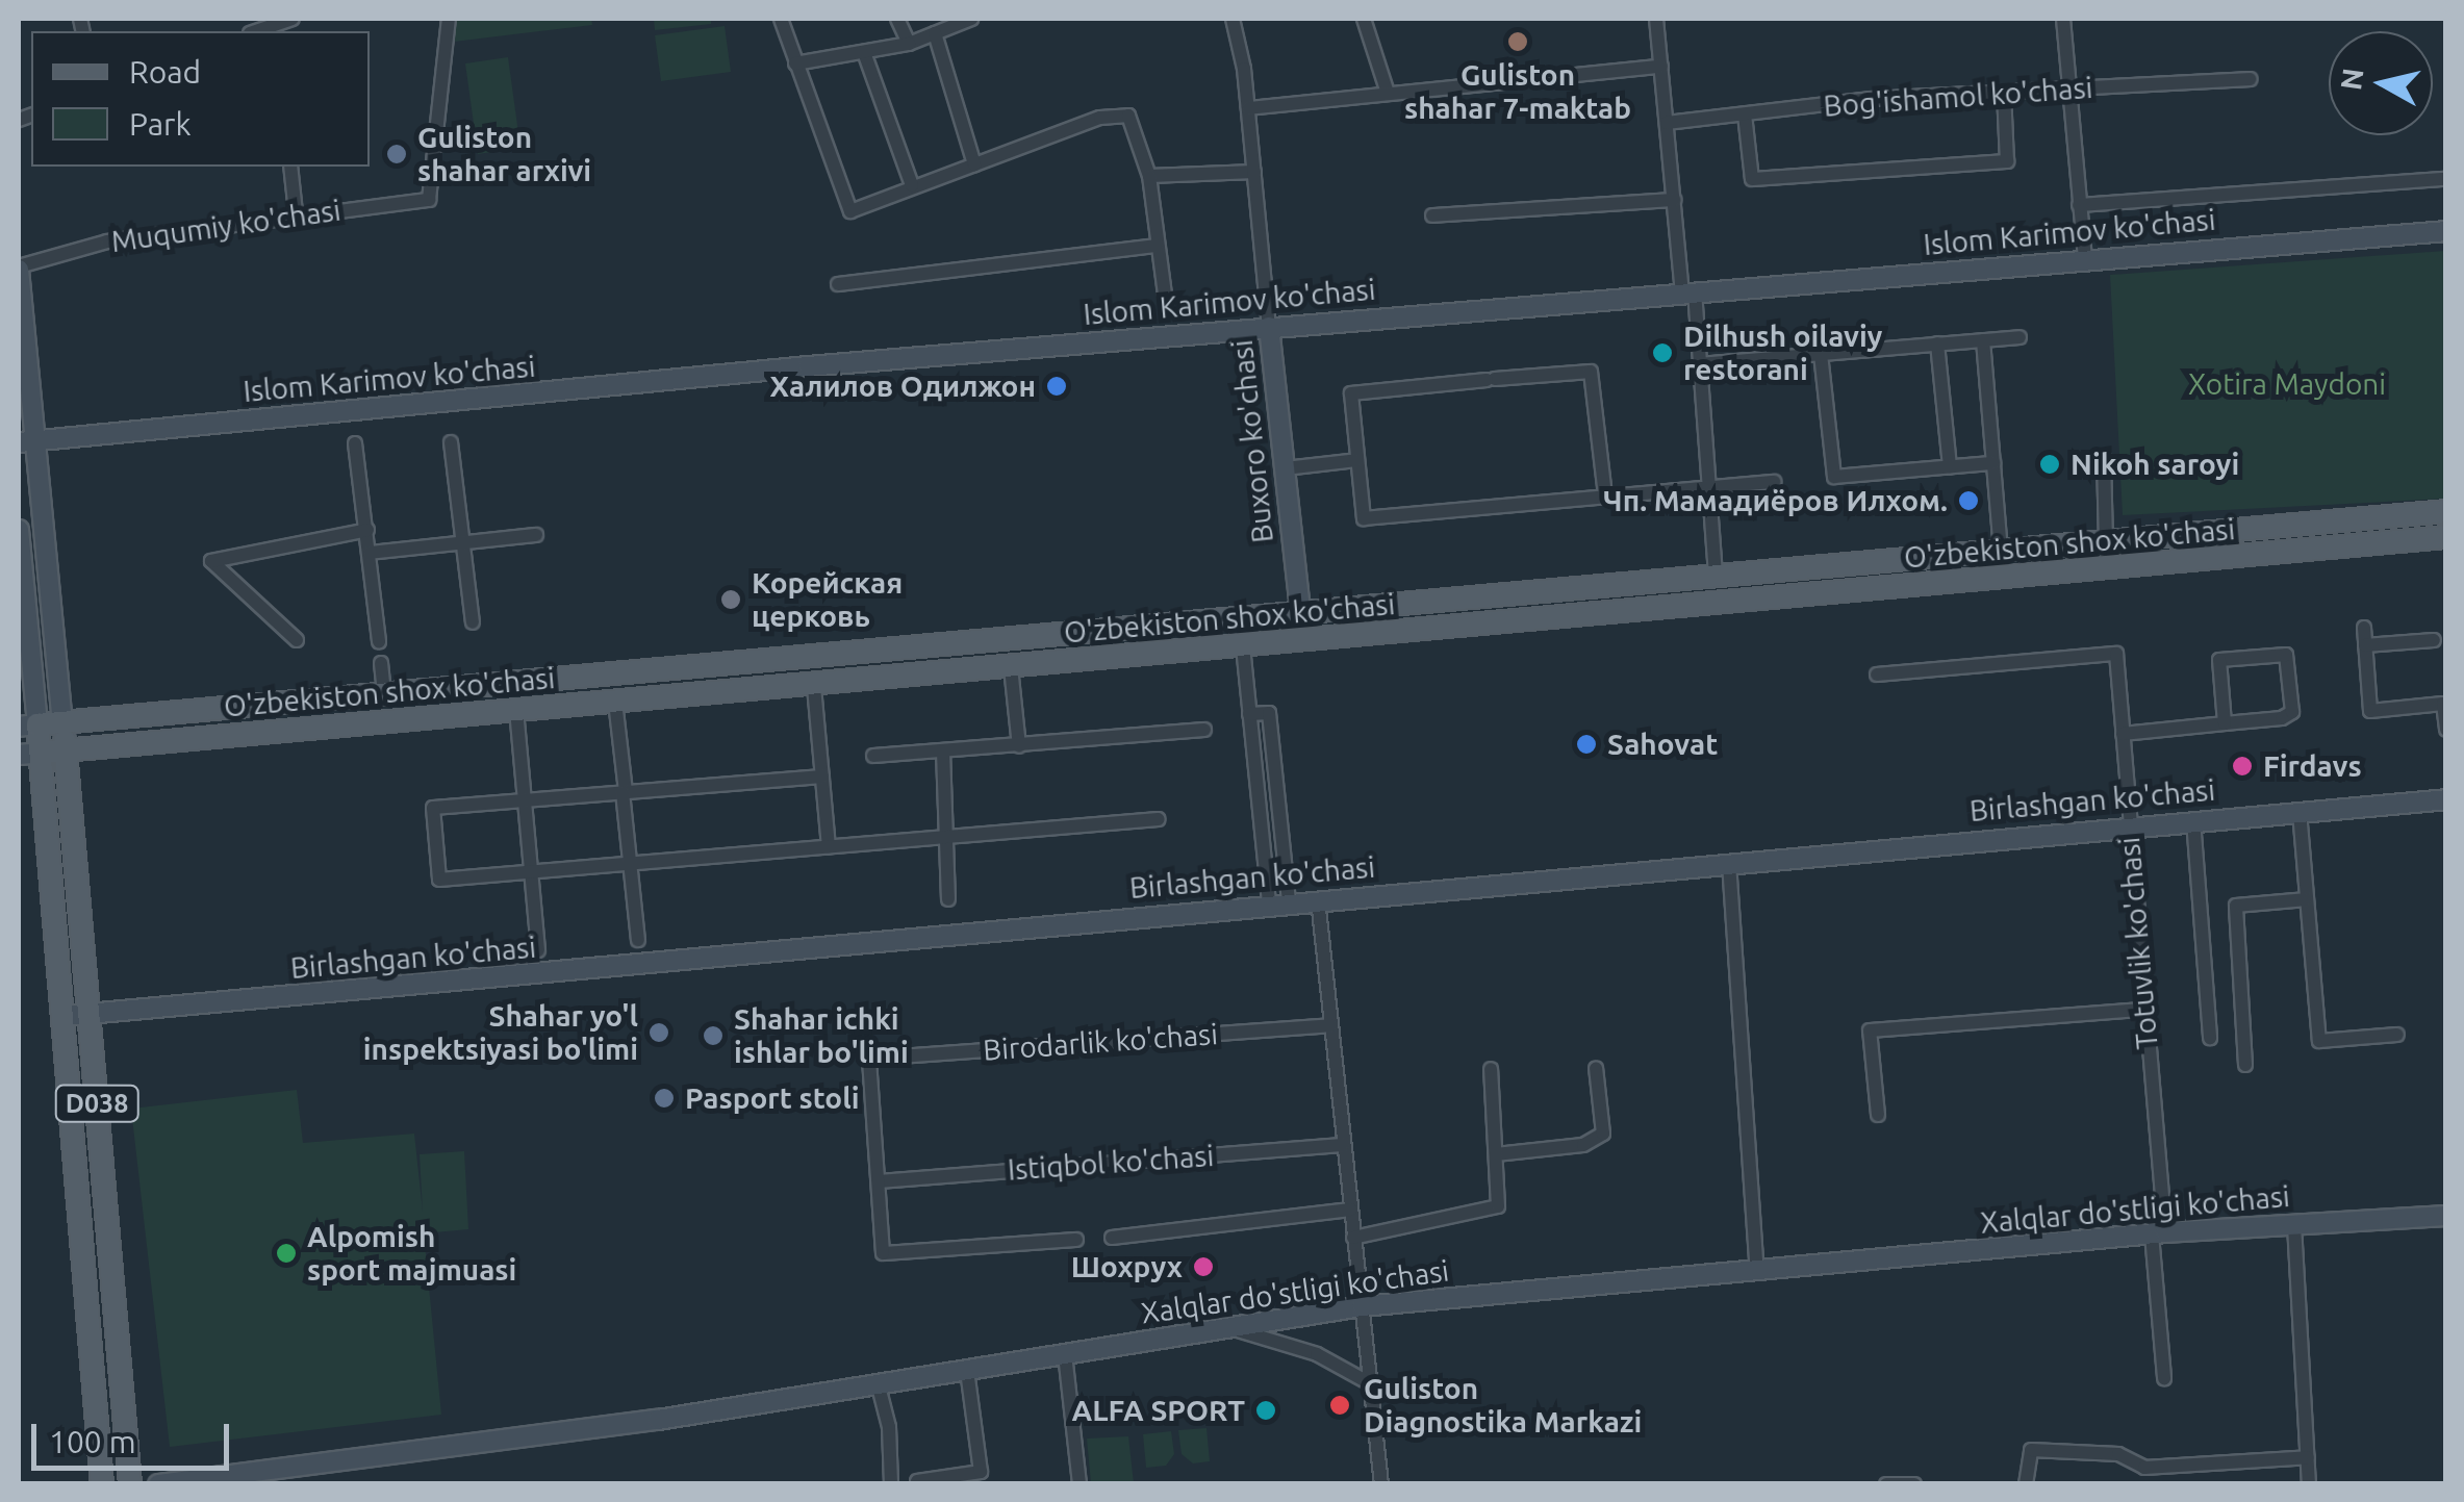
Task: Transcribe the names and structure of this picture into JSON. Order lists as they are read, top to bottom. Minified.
{"streets":{"main road":["O'zbekiston shox ko'chasi","D038"],"street":["Bog'ishamol ko'chasi","Muqumiy ko'chasi","Islom Karimov ko'chasi","Buxoro ko'chasi","Birlashgan ko'chasi","Totuvlik ko'chasi","Birodarlik ko'chasi","Istiqbol ko'chasi","Xalqlar do'stligi ko'chasi"]},"crossings":[["Islom Karimov ko'chasi","Buxoro ko'chasi"],["Buxoro ko'chasi","O'zbekiston shox ko'chasi"],["O'zbekiston shox ko'chasi","D038"],["Birlashgan ko'chasi","Totuvlik ko'chasi"],["Birlashgan ko'chasi","D038"],["Totuvlik ko'chasi","Xalqlar do'stligi ko'chasi"],["Birodarlik ko'chasi","Istiqbol ko'chasi"]],"parks":["Xotira Maydoni"],"places":["Guliston shahar 7-maktab","Guliston shahar arxivi","Dilhush oilaviy restorani","Халилов Одилжон","Nikoh saroyi","Чп. Мамадиёров Илхом.","Корейская церковь","Sahovat","Firdavs","Shahar yo'l inspektsiyasi bo'limi","Shahar ichki ishlar bo'limi","Pasport stoli","Alpomish sport majmuasi","Шохрух","Guliston Diagnostika Markazi","ALFA SPORT"],"legend":["Road","Park"],"scale_bar":"100 m","north":"left"}
